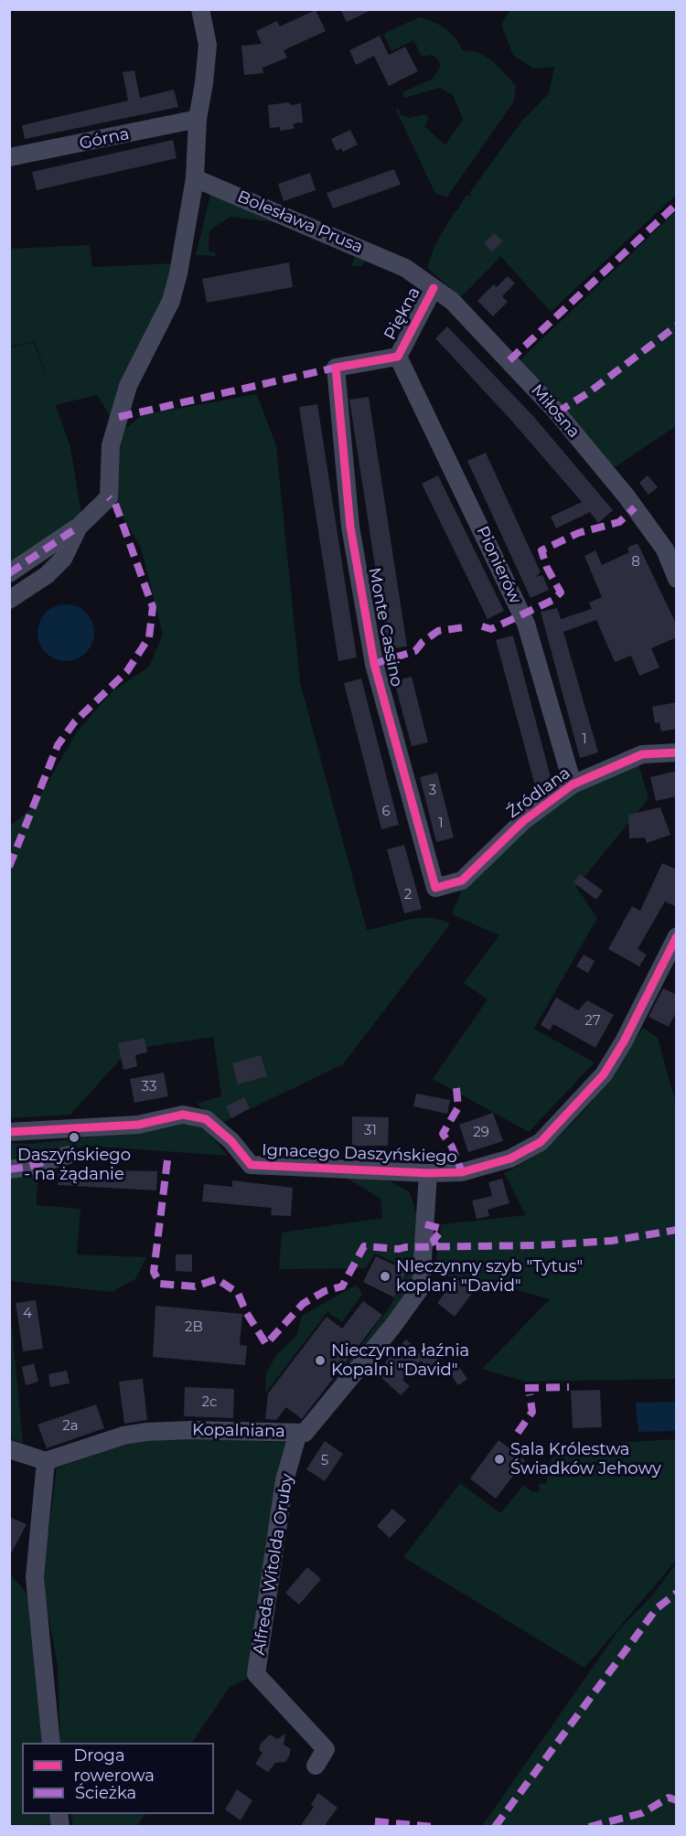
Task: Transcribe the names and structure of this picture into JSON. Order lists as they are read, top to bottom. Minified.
{"streets":{"street":["Górna","Bolesława Prusa","Piękna","Miłosna","Pionierów","Monte Cassino","Źródlana","Ignacego Daszyńskiego","Kopalniana","Alfreda Witolda Oruby"]},"crossings":[["Bolesława Prusa","Miłosna"],["Piękna","Miłosna"],["Piękna","Pionierów"],["Piękna","Monte Cassino"],["Pionierów","Źródlana"],["Monte Cassino","Źródlana"],["Ignacego Daszyńskiego","Kopalniana"],["Kopalniana","Alfreda Witolda Oruby"]],"places":["Daszyńskiego - na żądanie","NIeczynny szyb \"Tytus\" koplani \"David\"","Nieczynna łaźnia Kopalni \"David\"","Sala Królestwa Świadków Jehowy"],"house_numbers":["8","1","3","6","1","2","27","33","31","29","4","2B","2c","2a","5"],"legend":["Droga rowerowa","Ścieżka"]}
